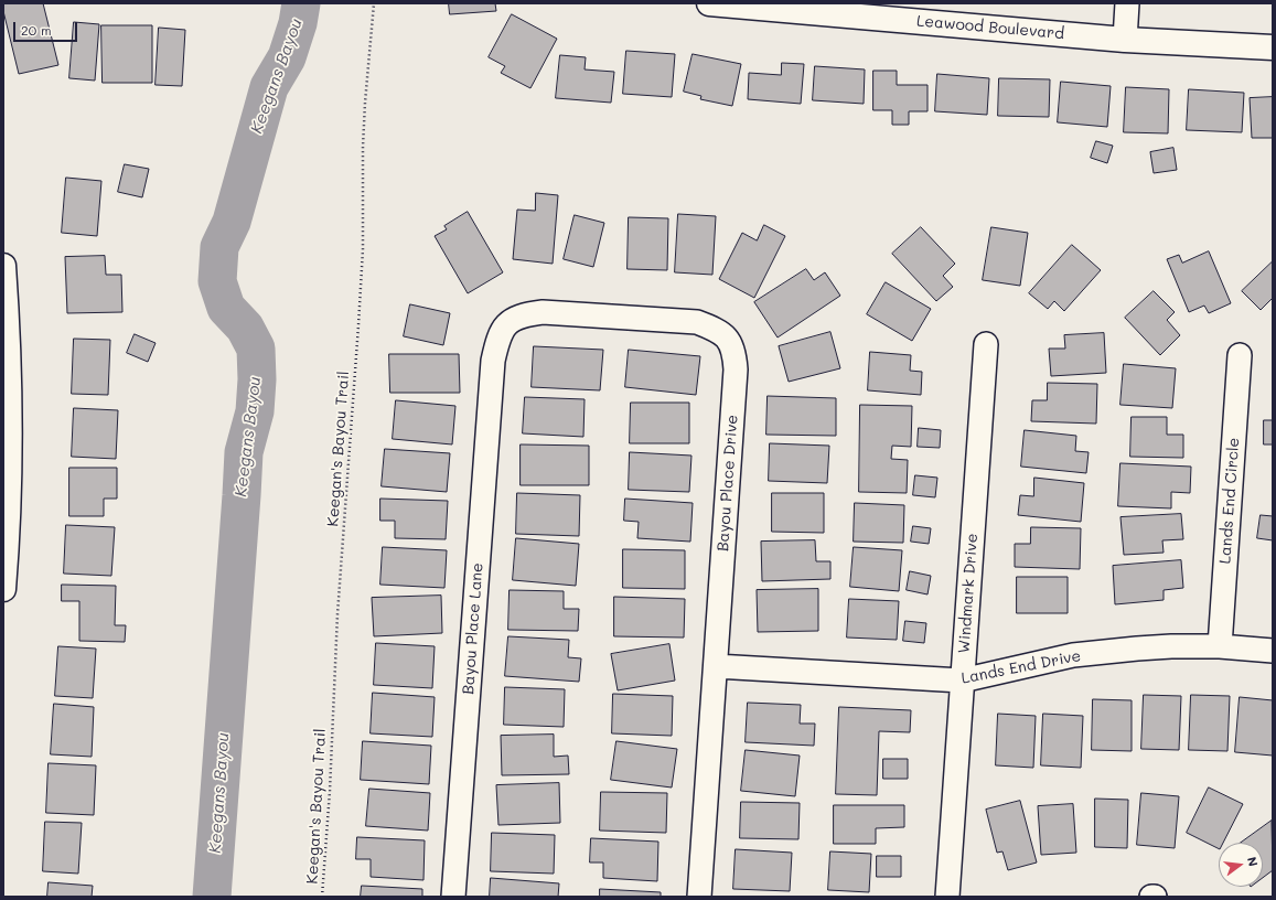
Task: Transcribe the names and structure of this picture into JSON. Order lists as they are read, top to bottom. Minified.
{"streets":{"street":["Leawood Boulevard","Bayou Place Drive","Lands End Circle","Windmark Drive","Bayou Place Lane","Lands End Drive"],"path":["Keegan's Bayou Trail"]},"crossings":[["Bayou Place Drive","Bayou Place Lane"],["Bayou Place Drive","Lands End Drive"],["Lands End Circle","Lands End Drive"],["Windmark Drive","Lands End Drive"]],"water":["Keegans Bayou"],"scale_bar":"20 m","north":"right"}
